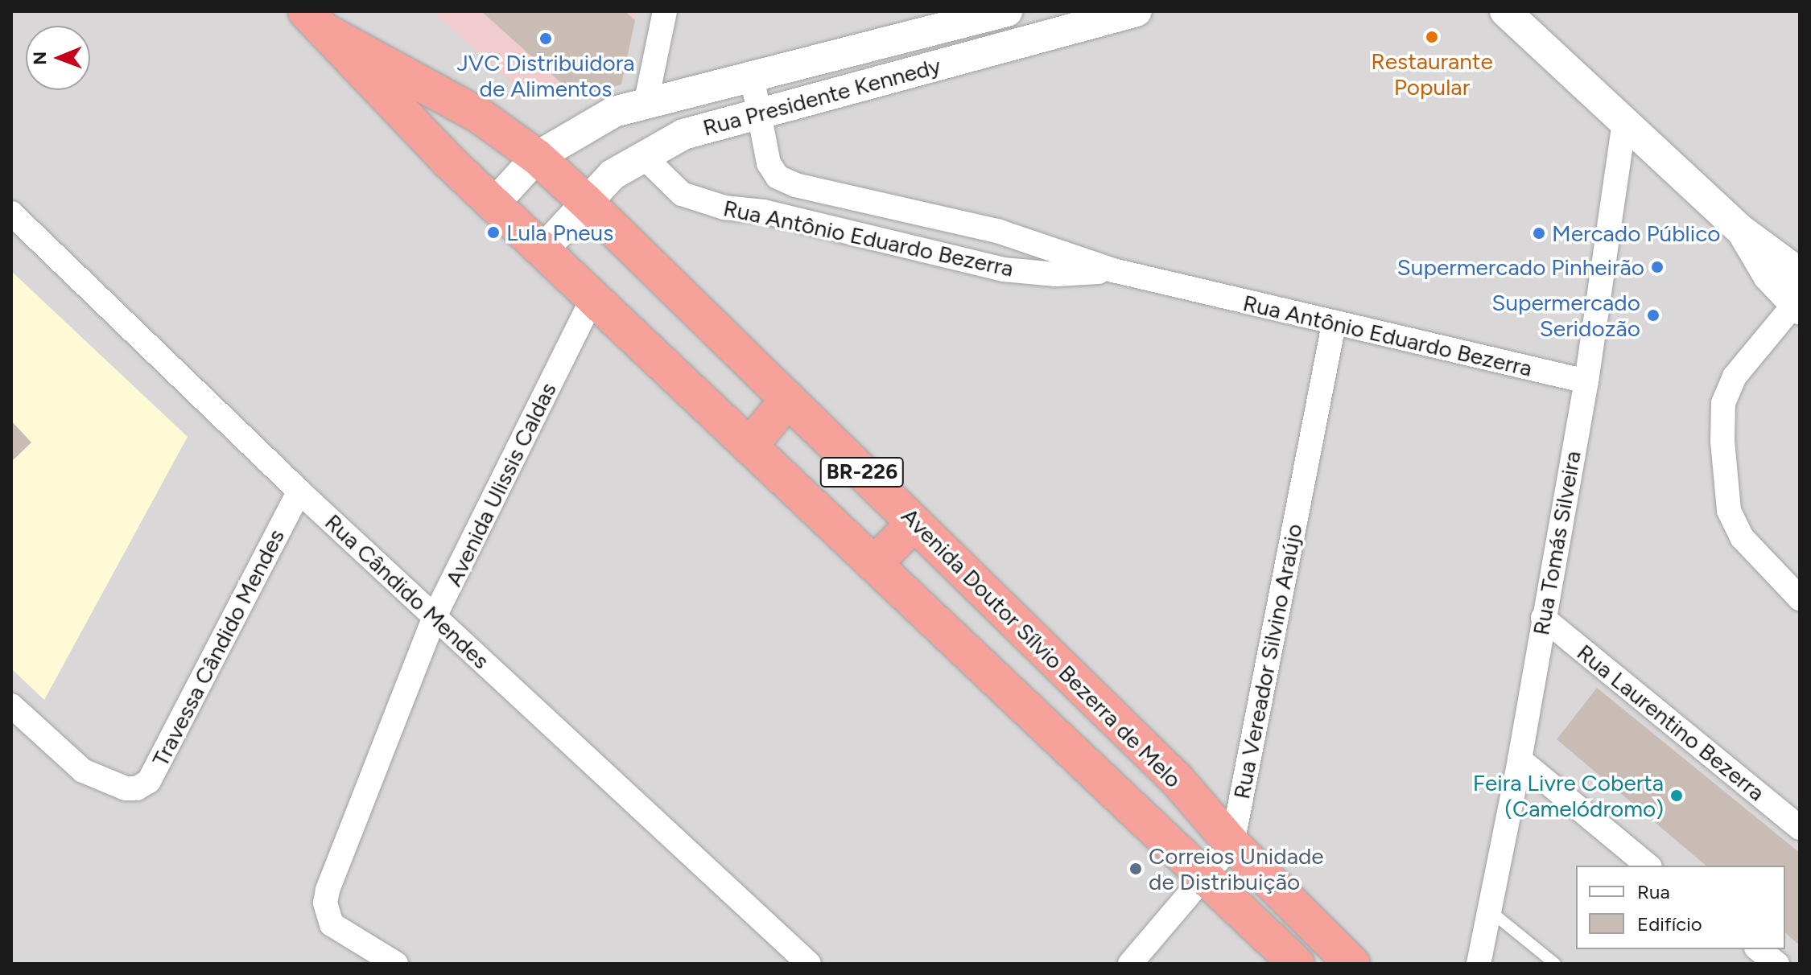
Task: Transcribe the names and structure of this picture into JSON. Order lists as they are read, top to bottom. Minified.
{"streets":{"highway":["BR-226","Avenida Doutor Sílvio Bezerra de Melo"],"street":["Rua Presidente Kennedy","Rua Antônio Eduardo Bezerra","Avenida Ulissis Caldas","Rua Tomás Silveira","Rua Cândido Mendes","Travessa Cândido Mendes","Rua Vereador Silvino Araújo","Rua Laurentino Bezerra"]},"crossings":[["Rua Presidente Kennedy","Rua Antônio Eduardo Bezerra"],["Rua Presidente Kennedy","Avenida Doutor Sílvio Bezerra de Melo"],["Rua Antônio Eduardo Bezerra","Rua Tomás Silveira"],["Rua Antônio Eduardo Bezerra","Rua Vereador Silvino Araújo"],["Avenida Ulissis Caldas","Rua Cândido Mendes"],["Avenida Ulissis Caldas","Avenida Doutor Sílvio Bezerra de Melo"],["Rua Tomás Silveira","Rua Laurentino Bezerra"],["Rua Cândido Mendes","Travessa Cândido Mendes"],["Avenida Doutor Sílvio Bezerra de Melo","Rua Vereador Silvino Araújo"]],"places":["Restaurante Popular","JVC Distribuidora de Alimentos","Lula Pneus","Mercado Público","Supermercado Pinheirão","Supermercado Seridozão","Feira Livre Coberta (Camelódromo)","Correios Unidade de Distribuição"],"legend":["Rua","Edifício"],"north":"left"}
